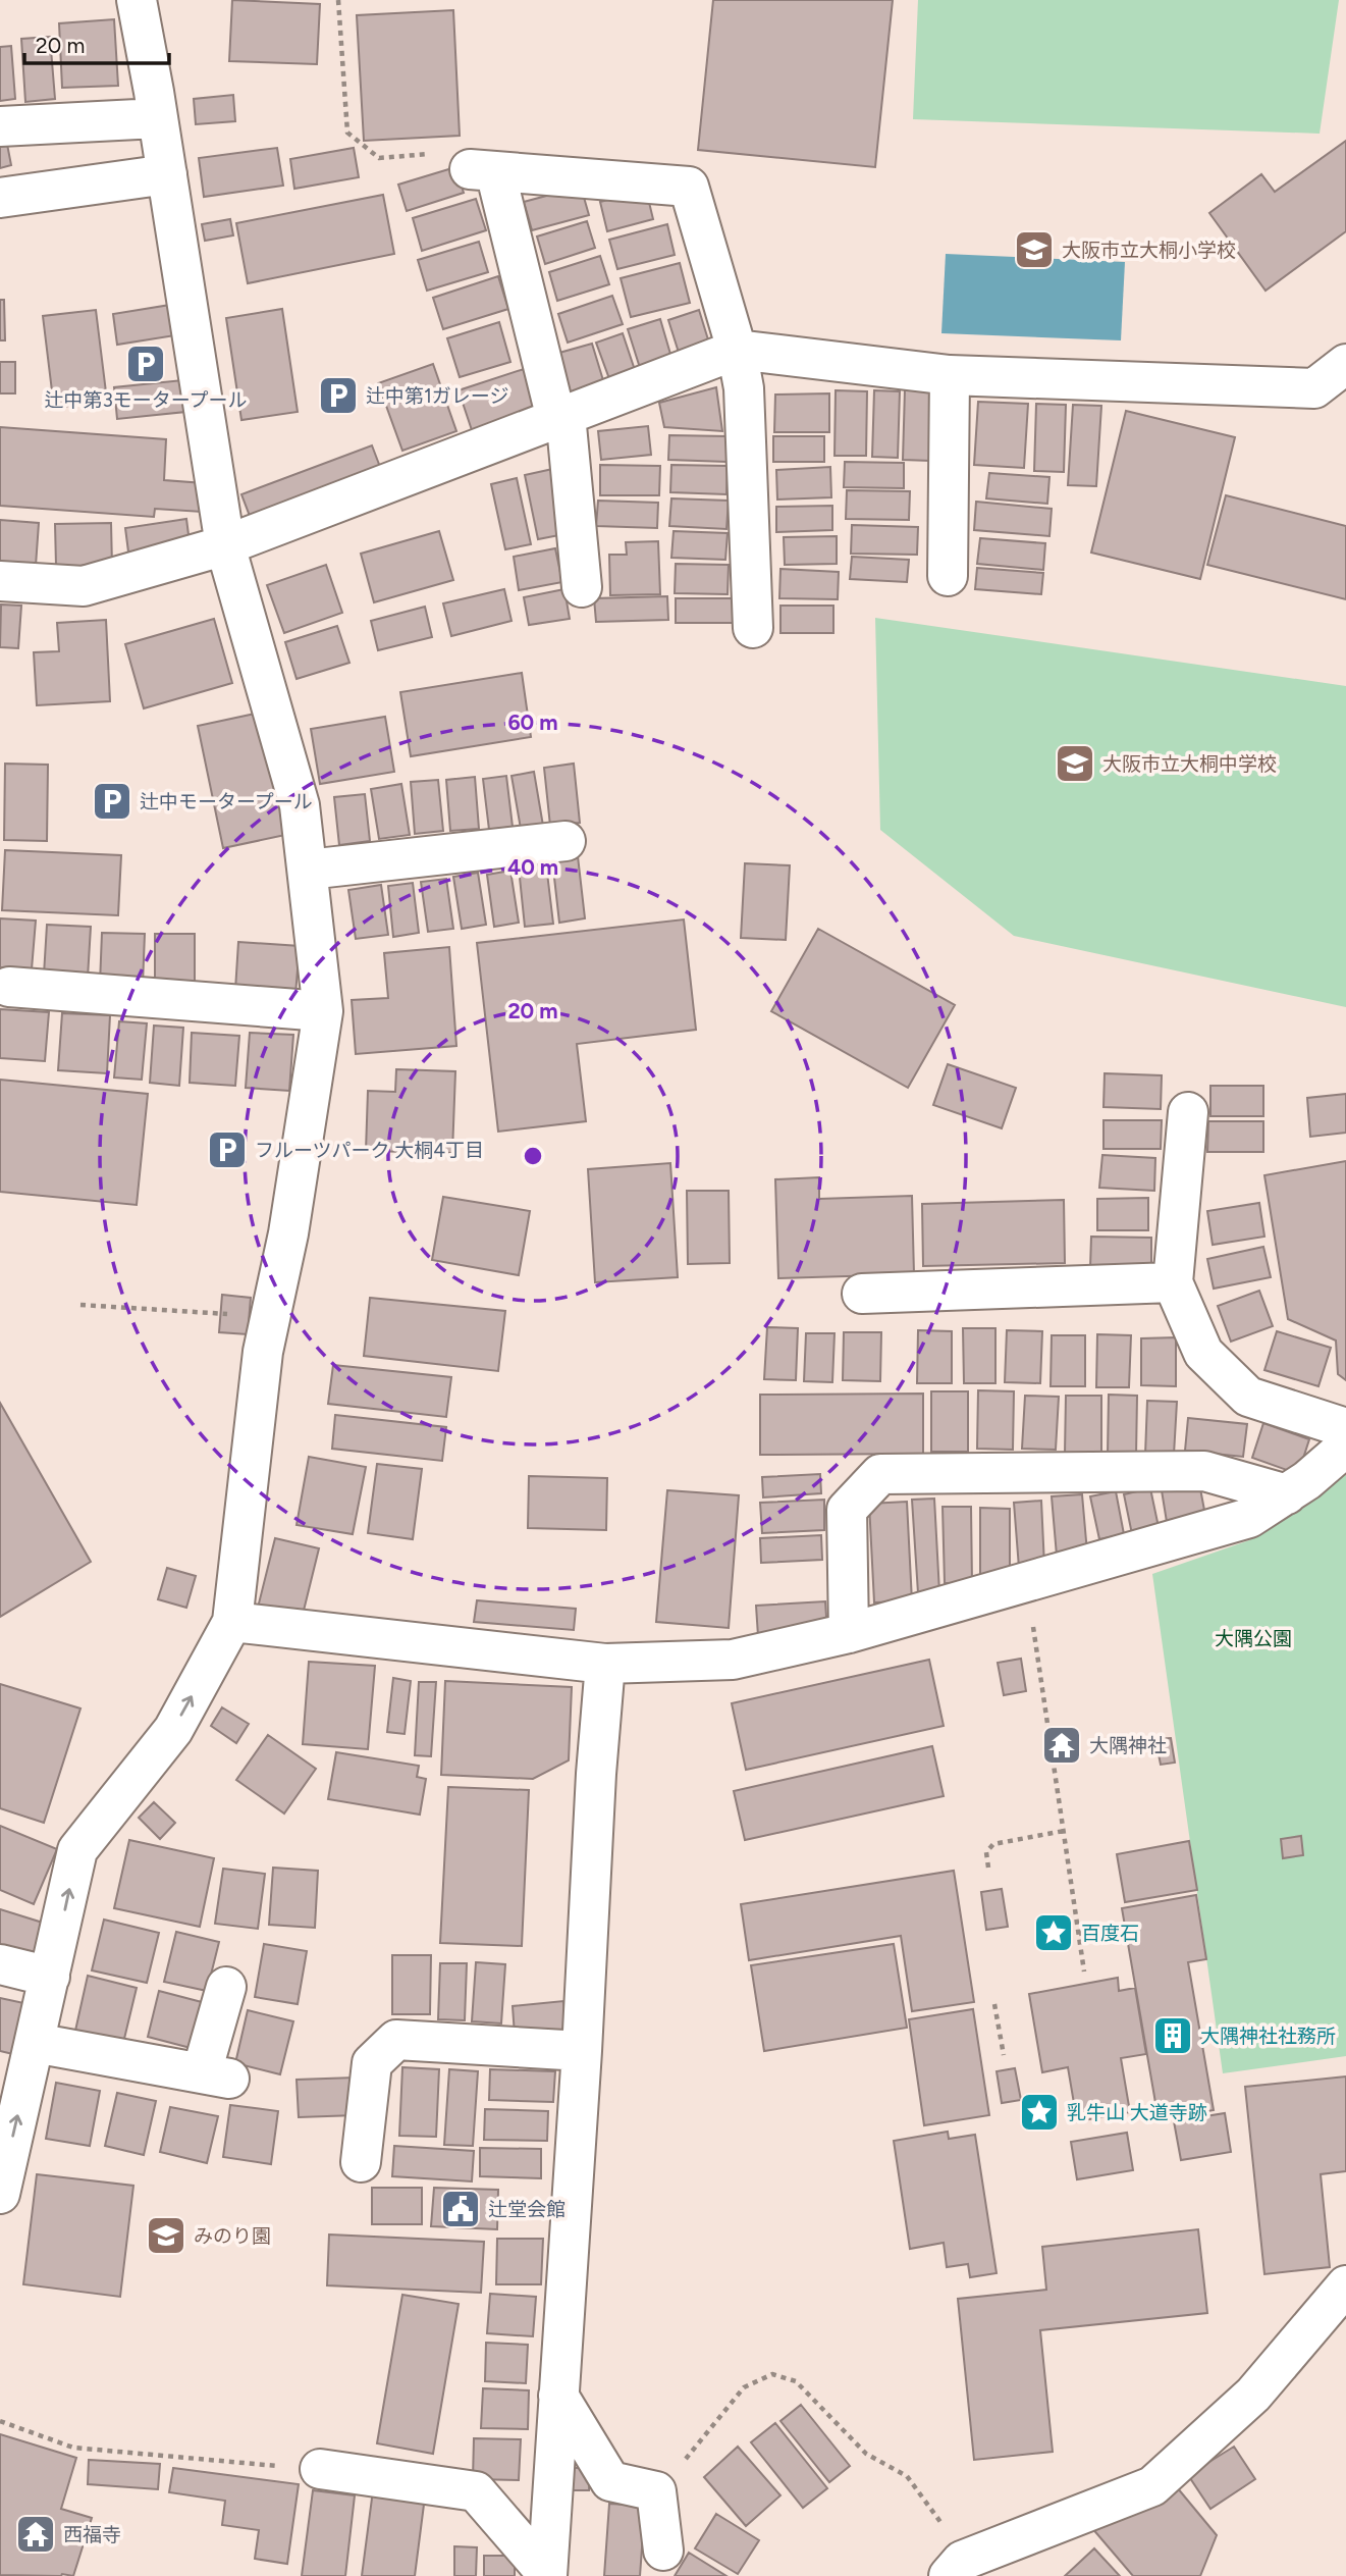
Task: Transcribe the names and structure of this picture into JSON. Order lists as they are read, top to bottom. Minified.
{"parks":["大隅公園"],"places":{"school or university":["大阪市立大桐小学校","大阪市立大桐中学校","みのり園"],"parking":["辻中第3モータープール","辻中第1ガレージ","辻中モータープール","フルーツパーク 大桐4丁目"],"temple":["大隅神社","西福寺"],"place":["百度石","乳牛山 大道寺跡"],"building":["大隅神社社務所"],"public building":["辻堂会館"]},"scale_bar":"20 m","rings":["60 m","40 m","20 m"]}
